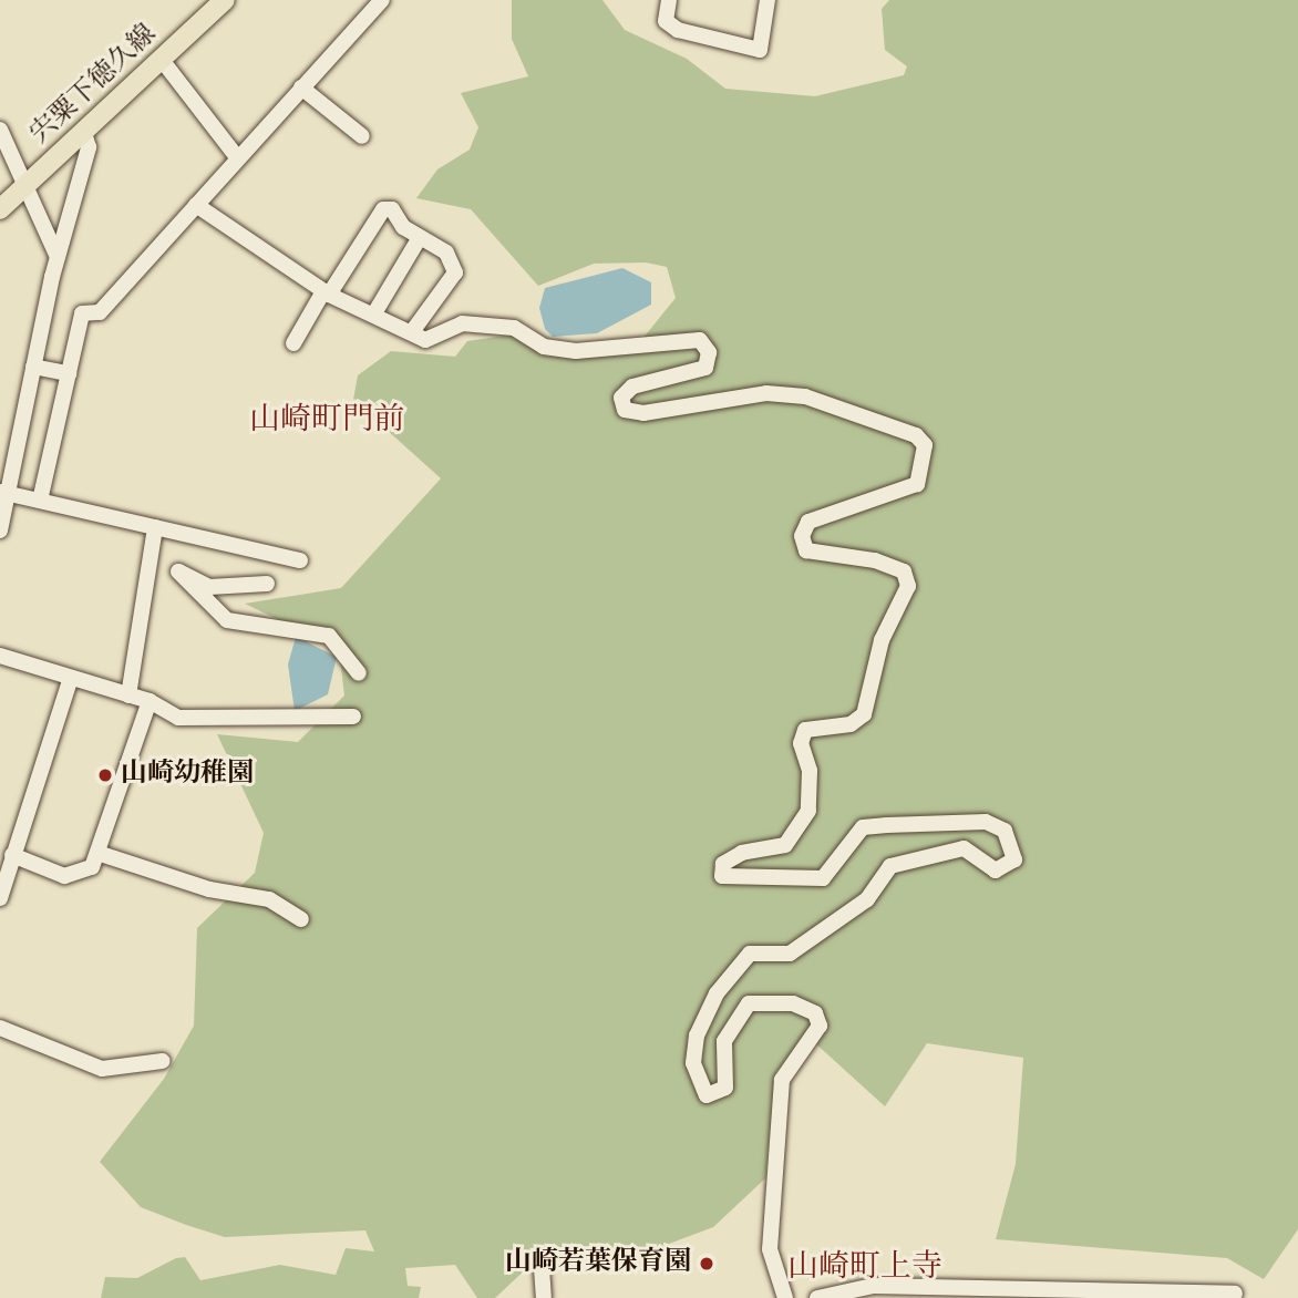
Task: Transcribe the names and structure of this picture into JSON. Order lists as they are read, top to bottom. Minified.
{"streets":{"main road":["宍粟下徳久線"]},"districts":["山崎町門前","山崎町上寺"],"places":["山崎幼稚園","山崎若葉保育園"]}
